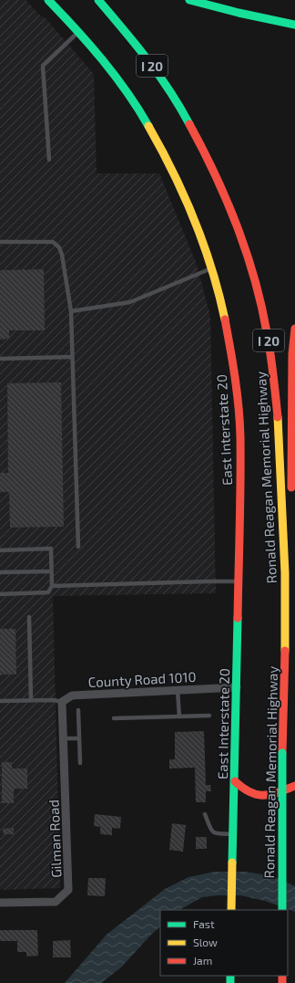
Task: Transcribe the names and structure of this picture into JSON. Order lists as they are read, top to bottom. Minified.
{"streets":{"main road":["I 20","East Interstate 20","Ronald Reagan Memorial Highway"],"street":["County Road 1010","Gilman Road"]},"crossings":[["East Interstate 20","County Road 1010"],["County Road 1010","Gilman Road"]],"legend":["Fast","Slow","Jam"]}
